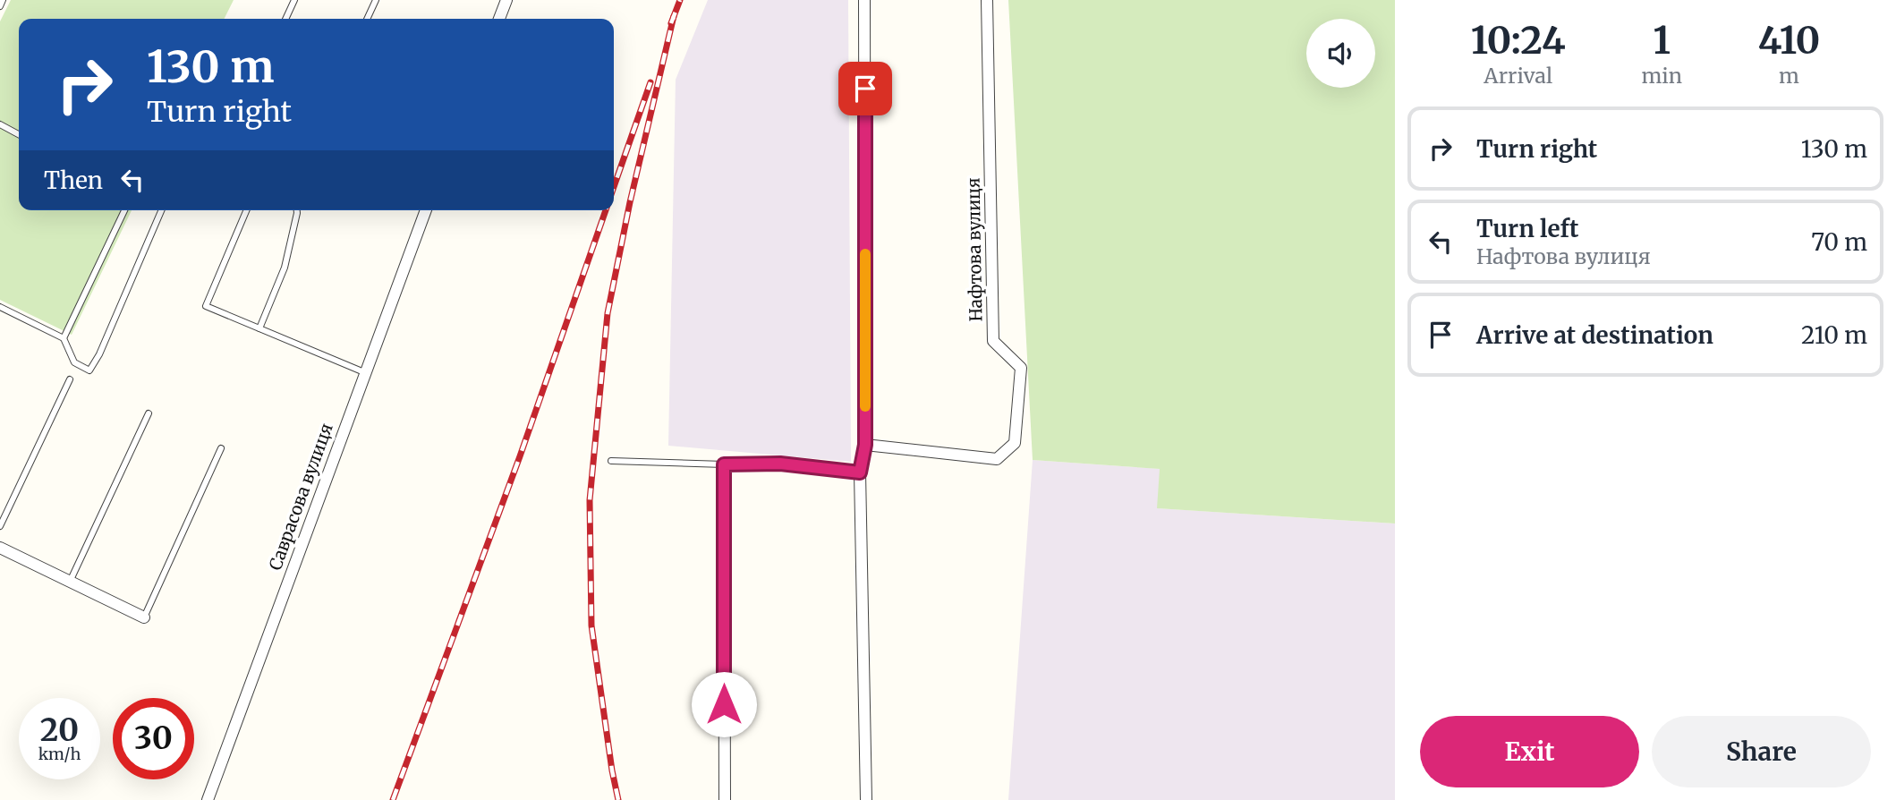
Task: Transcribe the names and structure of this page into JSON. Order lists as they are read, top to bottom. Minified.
{"streets":{"street":["Нафтова вулиця","Саврасова вулиця"]},"page":{"eta":["10:24","Arrival","1","min","410","m"],"turn":["130 m","Turn right"],"list":[{"name":"Turn right","value":"130 m"},{"name":"Turn left","note":"Нафтова вулиця","value":"70 m"},{"name":"Arrive at destination","value":"210 m"}],"then":"Then","speed":"20 km/h","limit":"30","buttons":["Exit","Share"]}}
